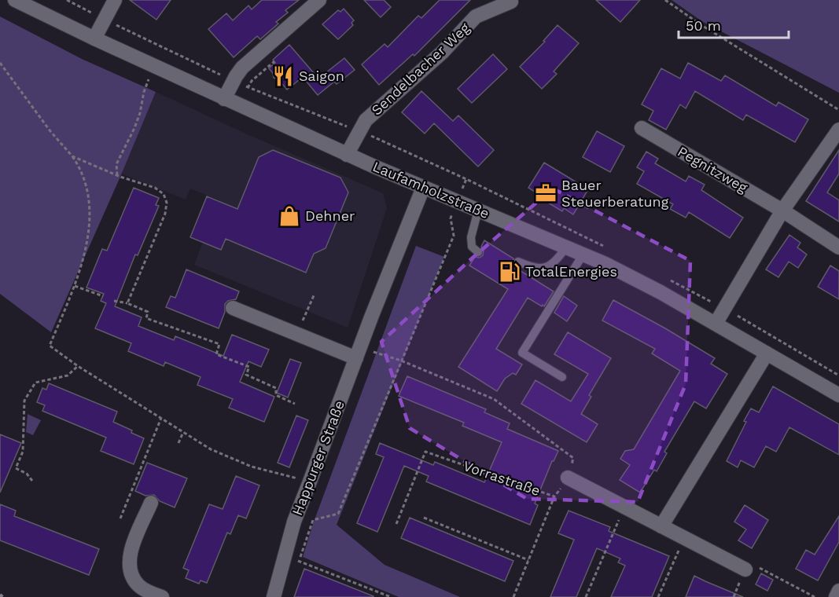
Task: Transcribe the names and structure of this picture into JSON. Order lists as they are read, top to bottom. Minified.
{"streets":{"street":["Sendelbacher Weg","Pegnitzweg","Laufamholzstraße","Happurger Straße"],"path":["Vorrastraße"]},"crossings":[["Sendelbacher Weg","Laufamholzstraße"],["Laufamholzstraße","Happurger Straße"]],"places":{"restaurant":["Saigon"],"office":["Bauer Steuerberatung"],"shop":["Dehner"],"fuel station":["TotalEnergies"]},"scale_bar":"50 m"}
